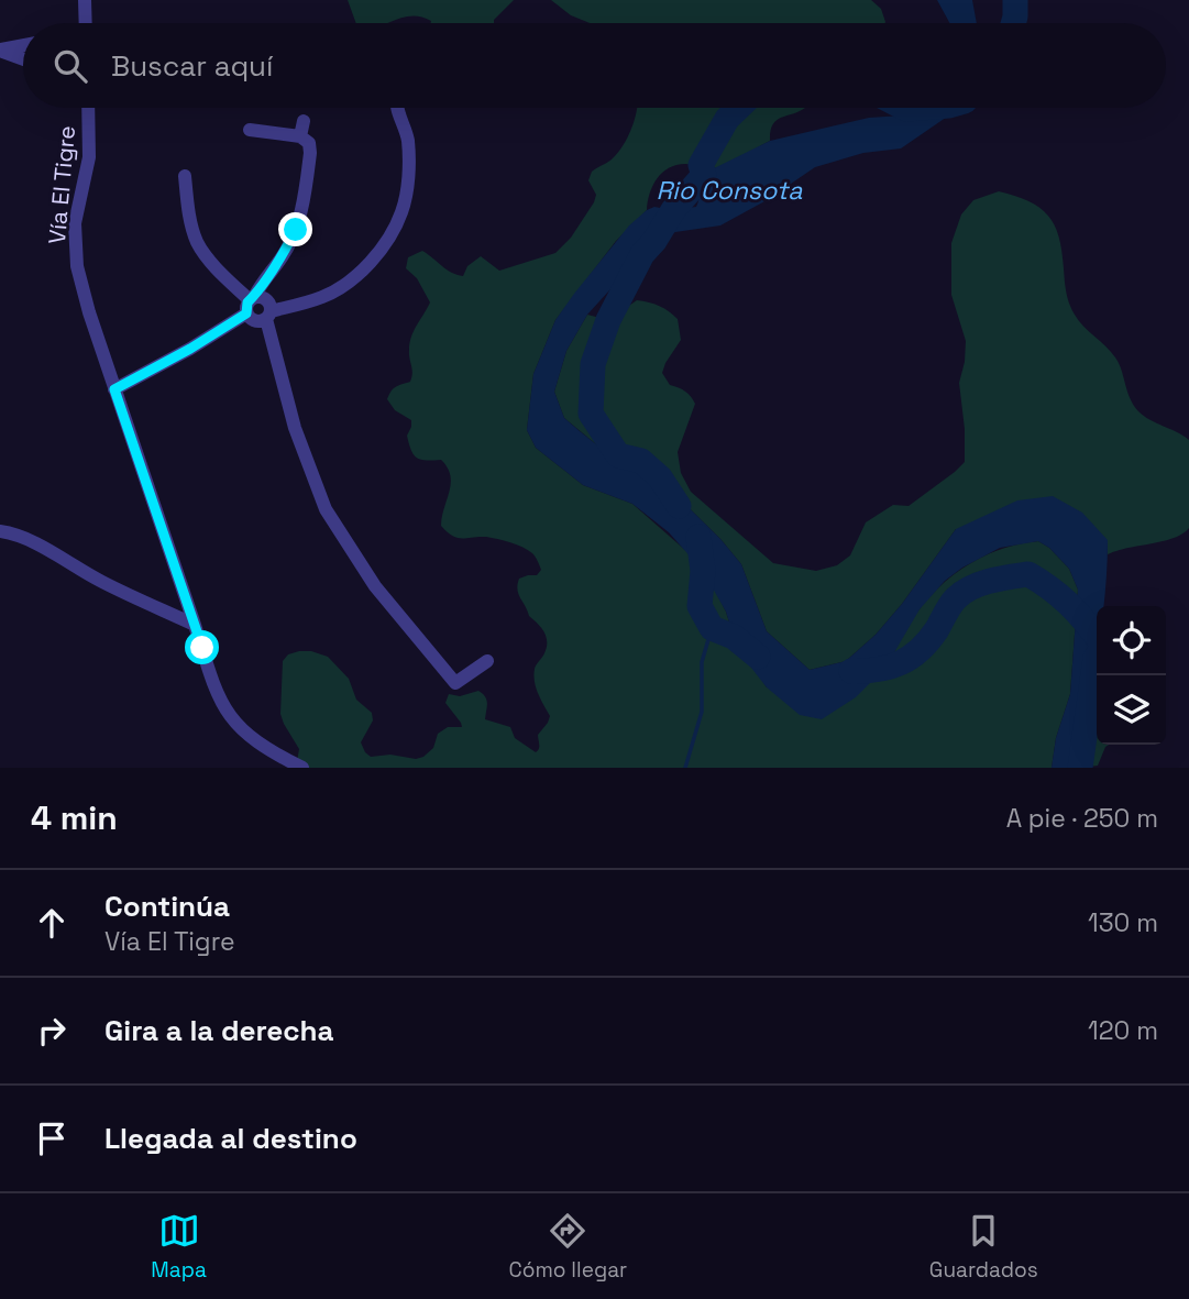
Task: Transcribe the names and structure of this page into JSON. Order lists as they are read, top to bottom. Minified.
{"streets":{"street":["Vía El Tigre"]},"water":["Rio Consota"],"page":{"search":"Buscar aquí","heading":["4 min","A pie · 250 m"],"list":[["Continúa","Vía El Tigre","130 m"],["Gira a la derecha","120 m"],"Llegada al destino"],"nav":["Mapa","Cómo llegar","Guardados"]}}
